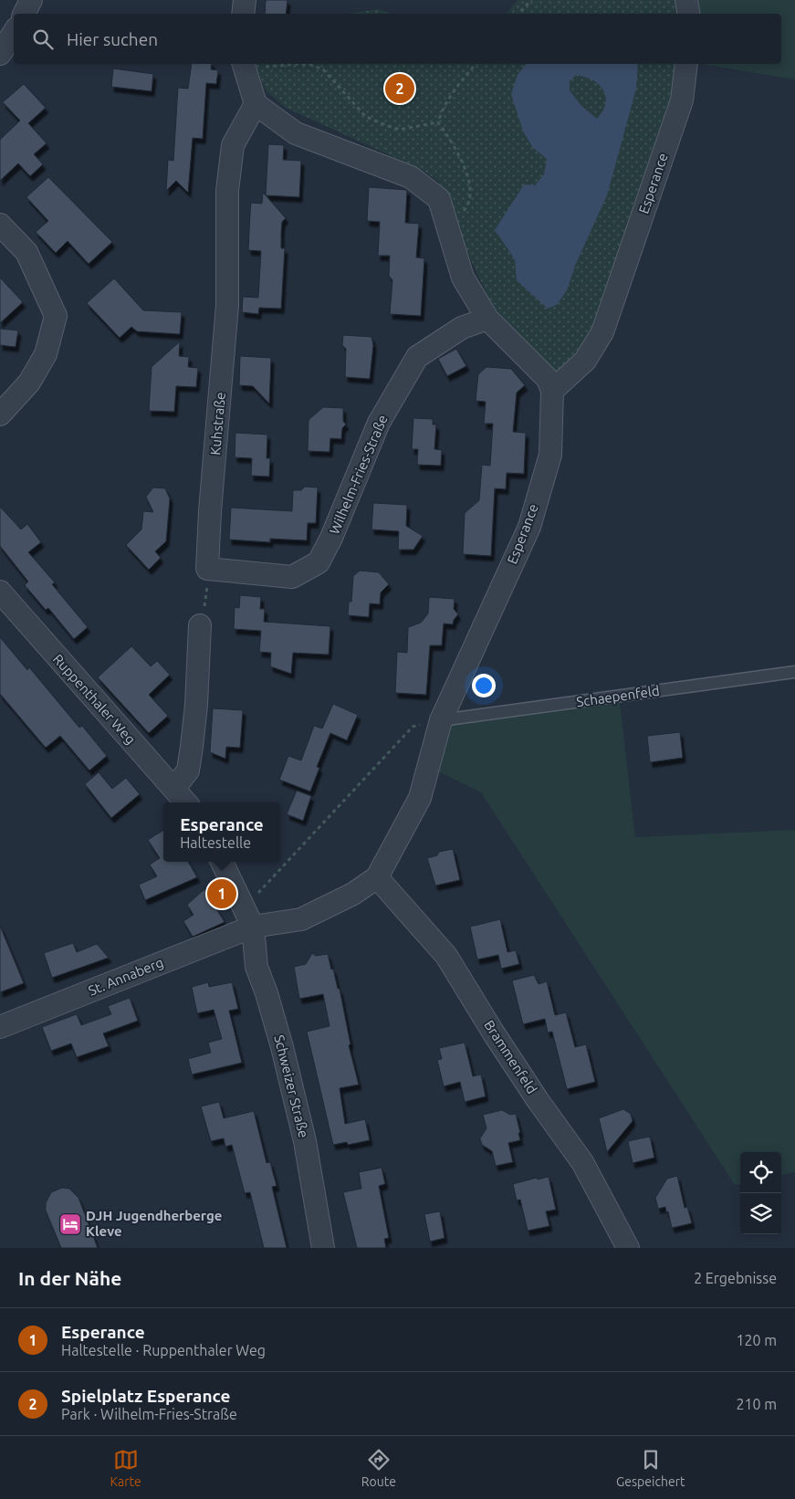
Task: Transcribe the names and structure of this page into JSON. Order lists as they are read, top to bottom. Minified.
{"streets":{"street":["Esperance","Kuhstraße","Wilhelm-Fries-Straße","Ruppenthaler Weg","St. Annaberg","Brammenfeld","Schweizer Straße"],"lane":["Schaepenfeld"]},"crossings":[["Esperance","Schaepenfeld"],["Esperance","St. Annaberg"],["Esperance","Brammenfeld"],["Esperance","Schweizer Straße"],["Kuhstraße","Wilhelm-Fries-Straße"],["St. Annaberg","Schweizer Straße"]],"places":{"hotel":["DJH Jugendherberge Kleve"]},"page":{"search":"Hier suchen","pins":["2","1"],"popup":["Esperance","Haltestelle"],"heading":["In der Nähe","2 Ergebnisse"],"list":[{"mark":"1","name":"Esperance","note":"Haltestelle · Ruppenthaler Weg","value":"120 m"},{"mark":"2","name":"Spielplatz Esperance","note":"Park · Wilhelm-Fries-Straße","value":"210 m"}],"nav":["Karte","Route","Gespeichert"]}}
